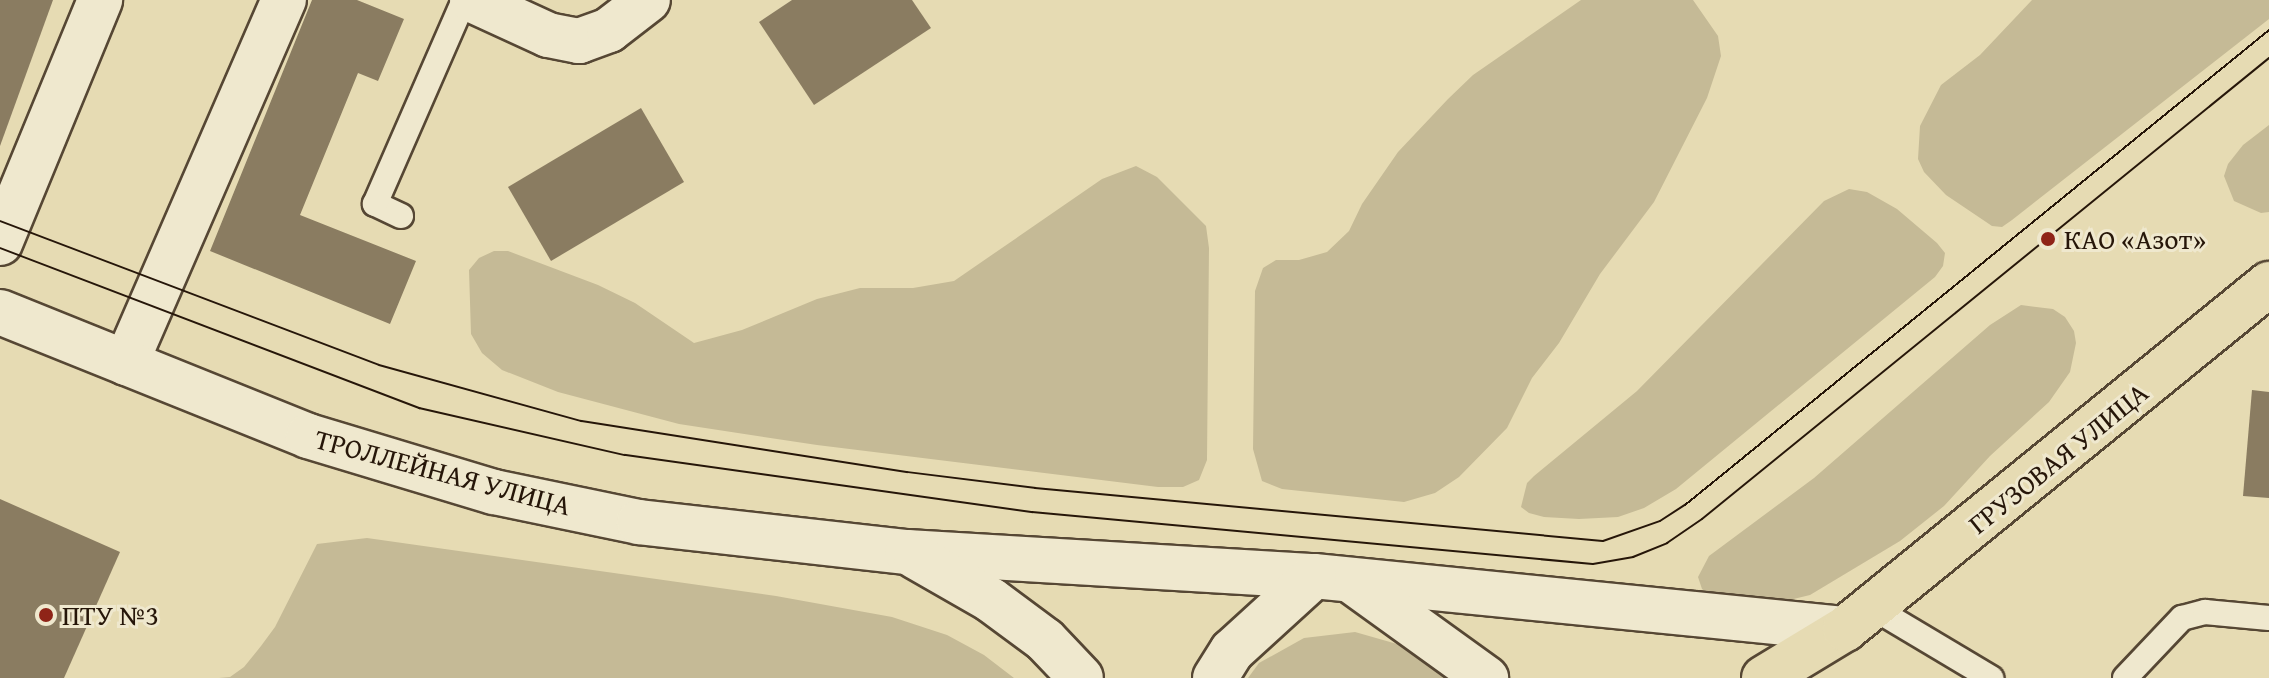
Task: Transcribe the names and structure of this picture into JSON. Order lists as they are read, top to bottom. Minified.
{"streets":{"main road":["ГРУЗОВАЯ УЛИЦА"],"street":["ТРОЛЛЕЙНАЯ УЛИЦА"]},"crossings":[["ГРУЗОВАЯ УЛИЦА","ТРОЛЛЕЙНАЯ УЛИЦА"]],"places":["КАО «Азот»","ПТУ №3"]}
